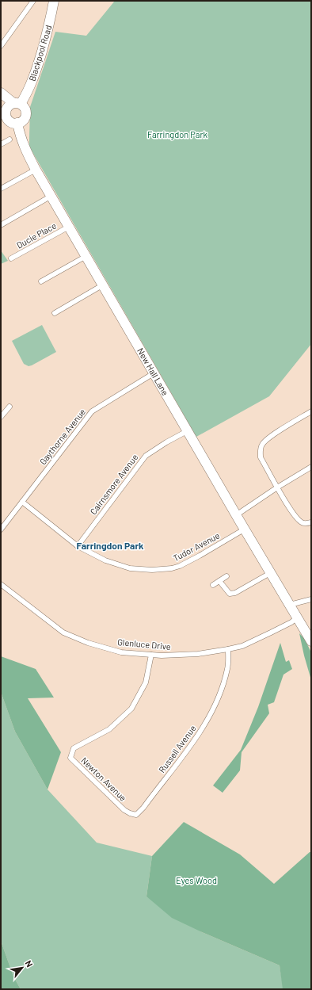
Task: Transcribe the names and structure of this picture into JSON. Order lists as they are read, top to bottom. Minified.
{"streets":{"highway":["Blackpool Road","New Hall Lane"],"street":["Ducie Place","Gaythorne Avenue","Cairnsmore Avenue","Tudor Avenue","Glenluce Drive","Russell Avenue","Newton Avenue"]},"crossings":[["Ducie Place","New Hall Lane"],["New Hall Lane","Gaythorne Avenue"],["New Hall Lane","Cairnsmore Avenue"],["New Hall Lane","Tudor Avenue"],["New Hall Lane","Glenluce Drive"],["Gaythorne Avenue","Tudor Avenue"],["Cairnsmore Avenue","Tudor Avenue"],["Glenluce Drive","Russell Avenue"],["Glenluce Drive","Newton Avenue"],["Russell Avenue","Newton Avenue"]],"districts":["Farringdon Park"],"parks":["Farringdon Park","Eyes Wood"],"north":"top right"}
